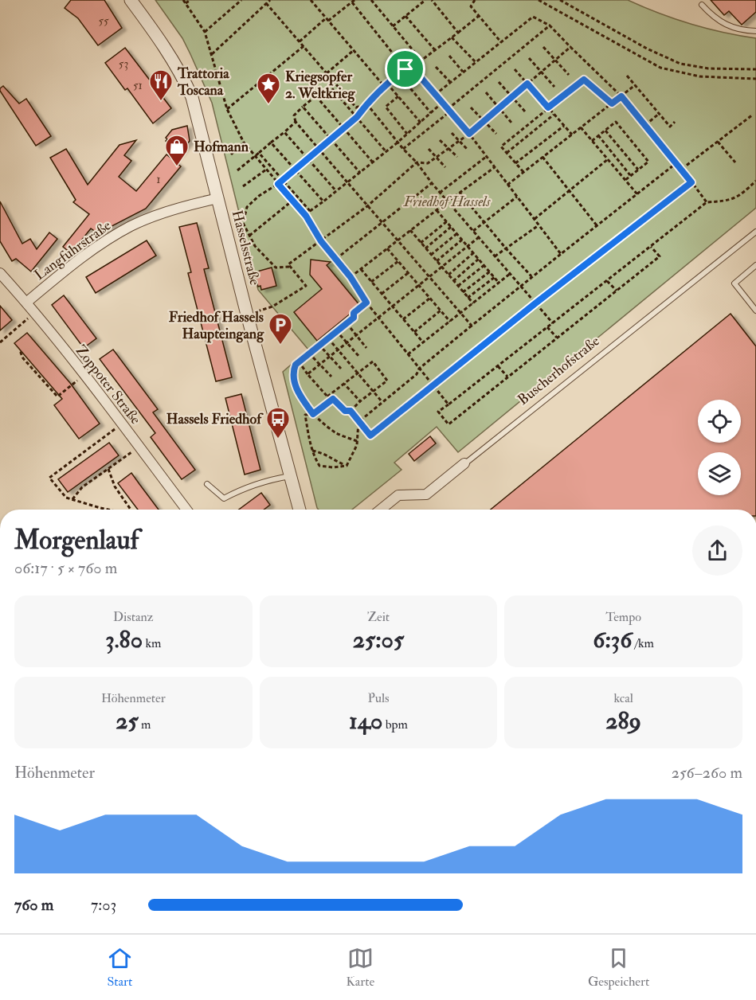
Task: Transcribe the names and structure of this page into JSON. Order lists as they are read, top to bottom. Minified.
{"streets":{"street":["Hasselsstraße","Langfuhrstraße","Buscherhofstraße","Zoppoter Straße"]},"crossings":[["Hasselsstraße","Langfuhrstraße"],["Langfuhrstraße","Zoppoter Straße"]],"parks":["Friedhof Hassels"],"places":{"restaurant":["Trattoria Toscana"],"place":["Kriegsopfer 2. Weltkrieg"],"shop":["Hofmann"],"parking":["Friedhof Hassels Haupteingang"],"bus stop":["Hassels Friedhof"]},"house_numbers":["55","53","51","1"],"page":{"heading":["Morgenlauf","06:17 · 5 × 760 m"],"stats":[["Distanz","3.80 km"],["Zeit","25:05"],["Tempo","6:36 /km"],["Höhenmeter","25 m"],["Puls","140 bpm"],["kcal","289"]],"chart":["Höhenmeter","256–260 m"],"list":[{"name":"760 m","note":"7:03"}],"tabs":["Start","Karte","Gespeichert"]}}
